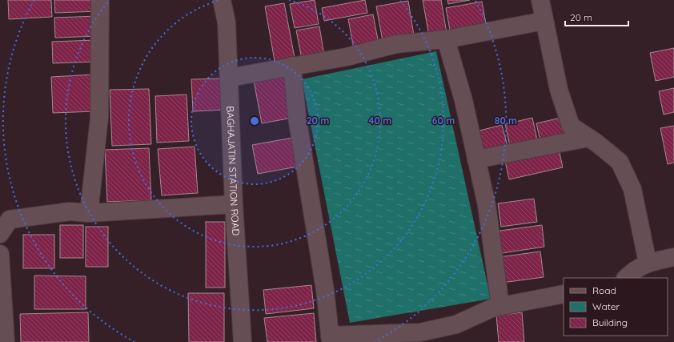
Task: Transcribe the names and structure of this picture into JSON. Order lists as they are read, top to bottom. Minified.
{"streets":{"street":["BAGHAJATIN STATION ROAD"]},"legend":["Road","Water","Building"],"scale_bar":"20 m","rings":["20 m","40 m","60 m","80 m"]}
